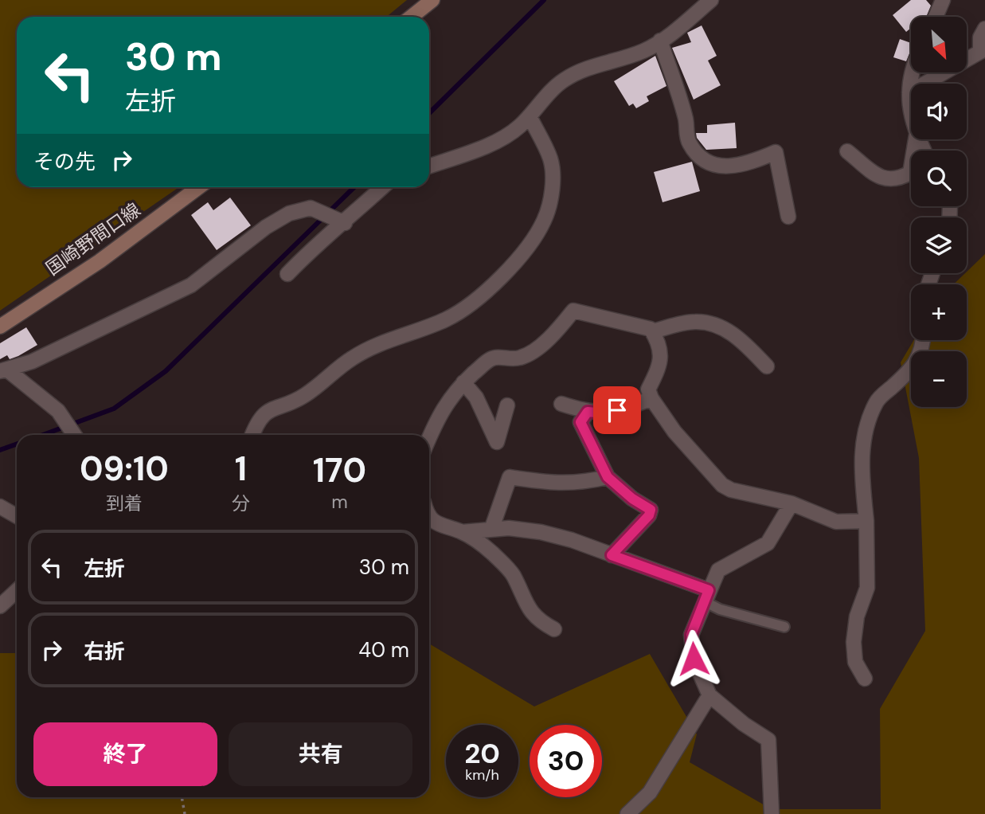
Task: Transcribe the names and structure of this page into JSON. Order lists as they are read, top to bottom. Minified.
{"streets":{"main road":["国崎野間口線"]},"north":"bottom right","page":{"map_buttons":["+","−"],"turn":["30 m","左折"],"then":"その先","eta":["09:10","到着","1","分","170","m"],"list":[{"name":"左折","value":"30 m"},{"name":"右折","value":"40 m"}],"buttons":["終了","共有"],"speed":"20 km/h","limit":"30"}}
